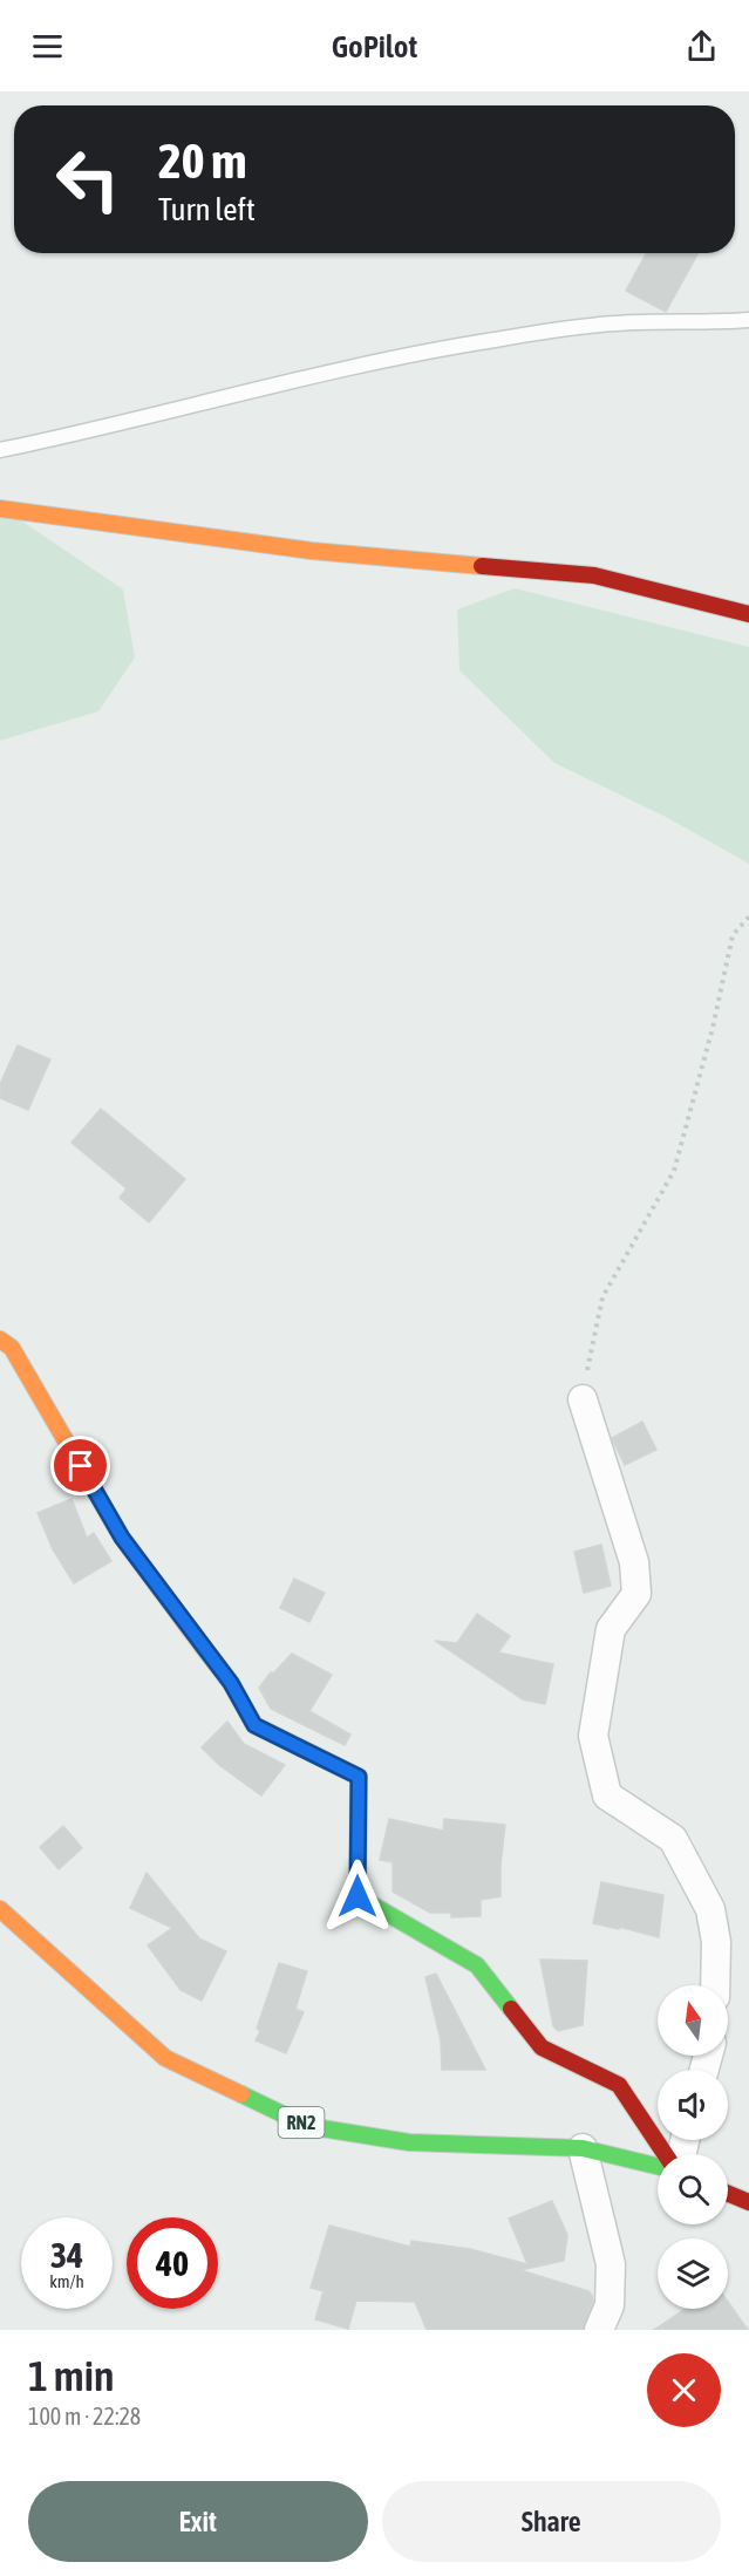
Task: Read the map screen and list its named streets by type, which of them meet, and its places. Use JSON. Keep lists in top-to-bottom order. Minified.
{"streets":{"main road":["RN2"]},"north":"top","page":{"header":"GoPilot","turn":["20 m","Turn left"],"speed":"34 km/h","limit":"40","heading":["1 min","100 m · 22:28"],"buttons":["Exit","Share"]}}
